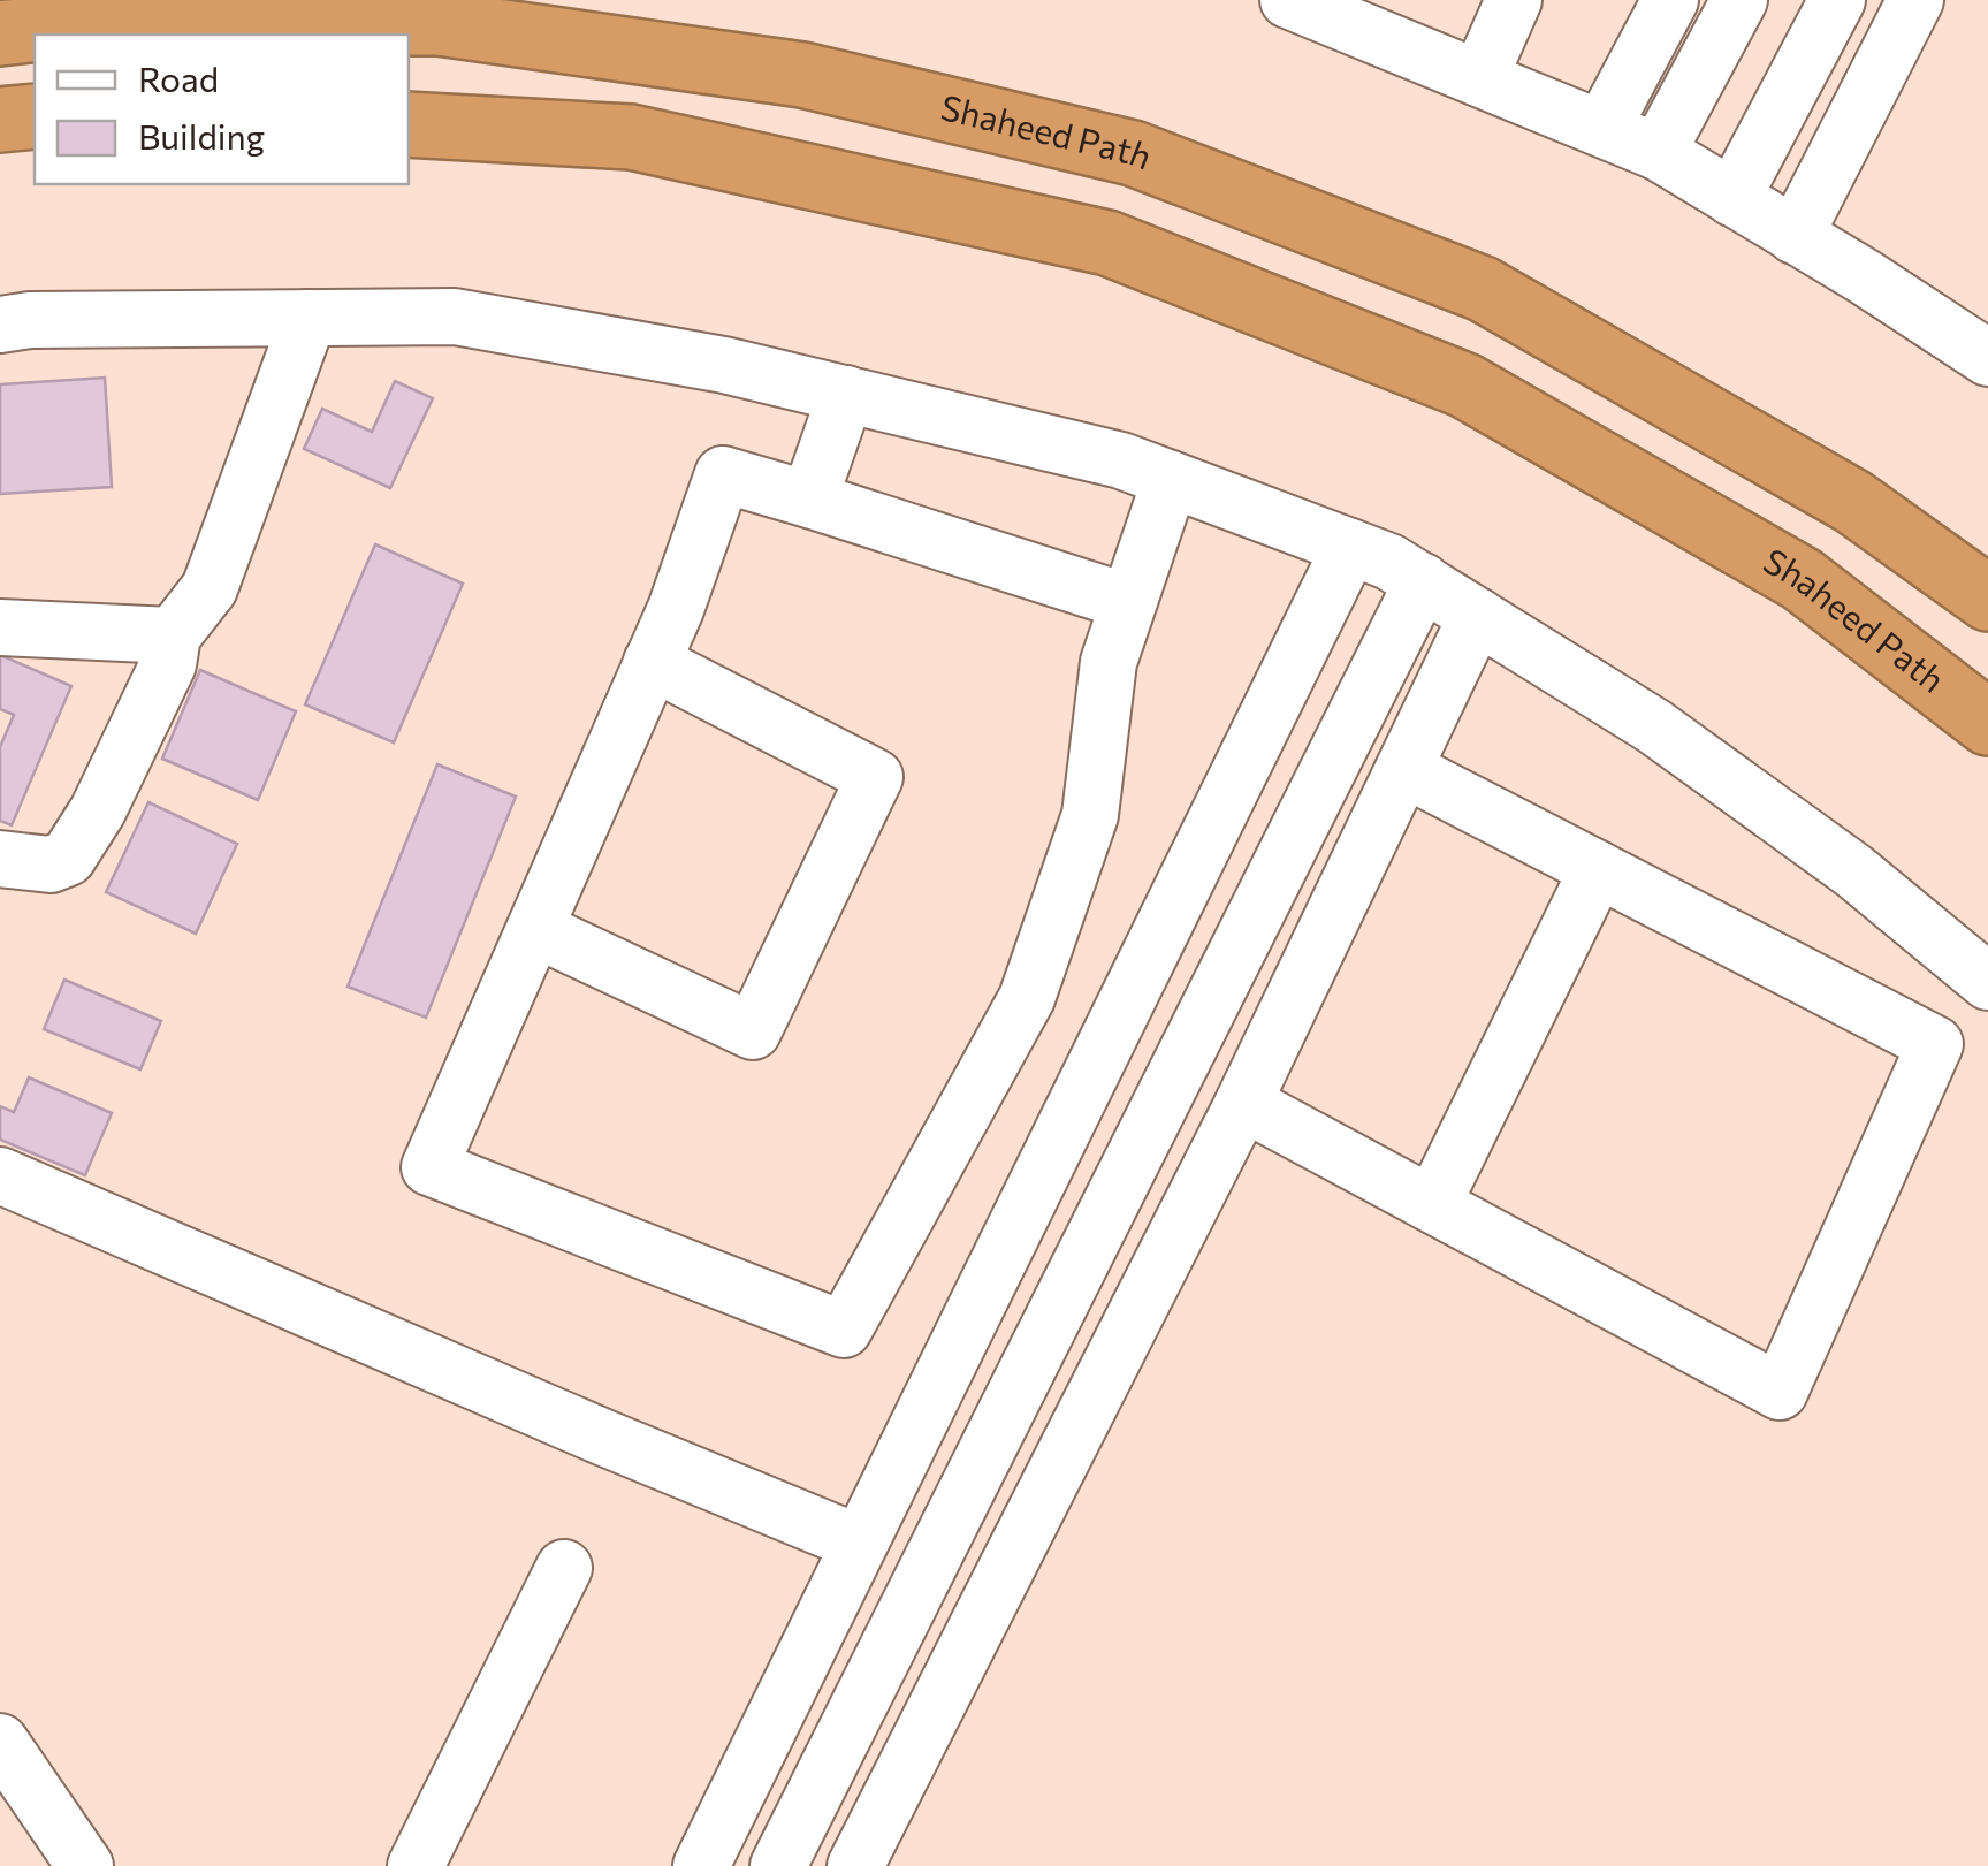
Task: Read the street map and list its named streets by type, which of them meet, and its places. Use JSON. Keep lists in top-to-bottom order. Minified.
{"streets":{"highway":["Shaheed Path"]},"legend":["Road","Building"]}
